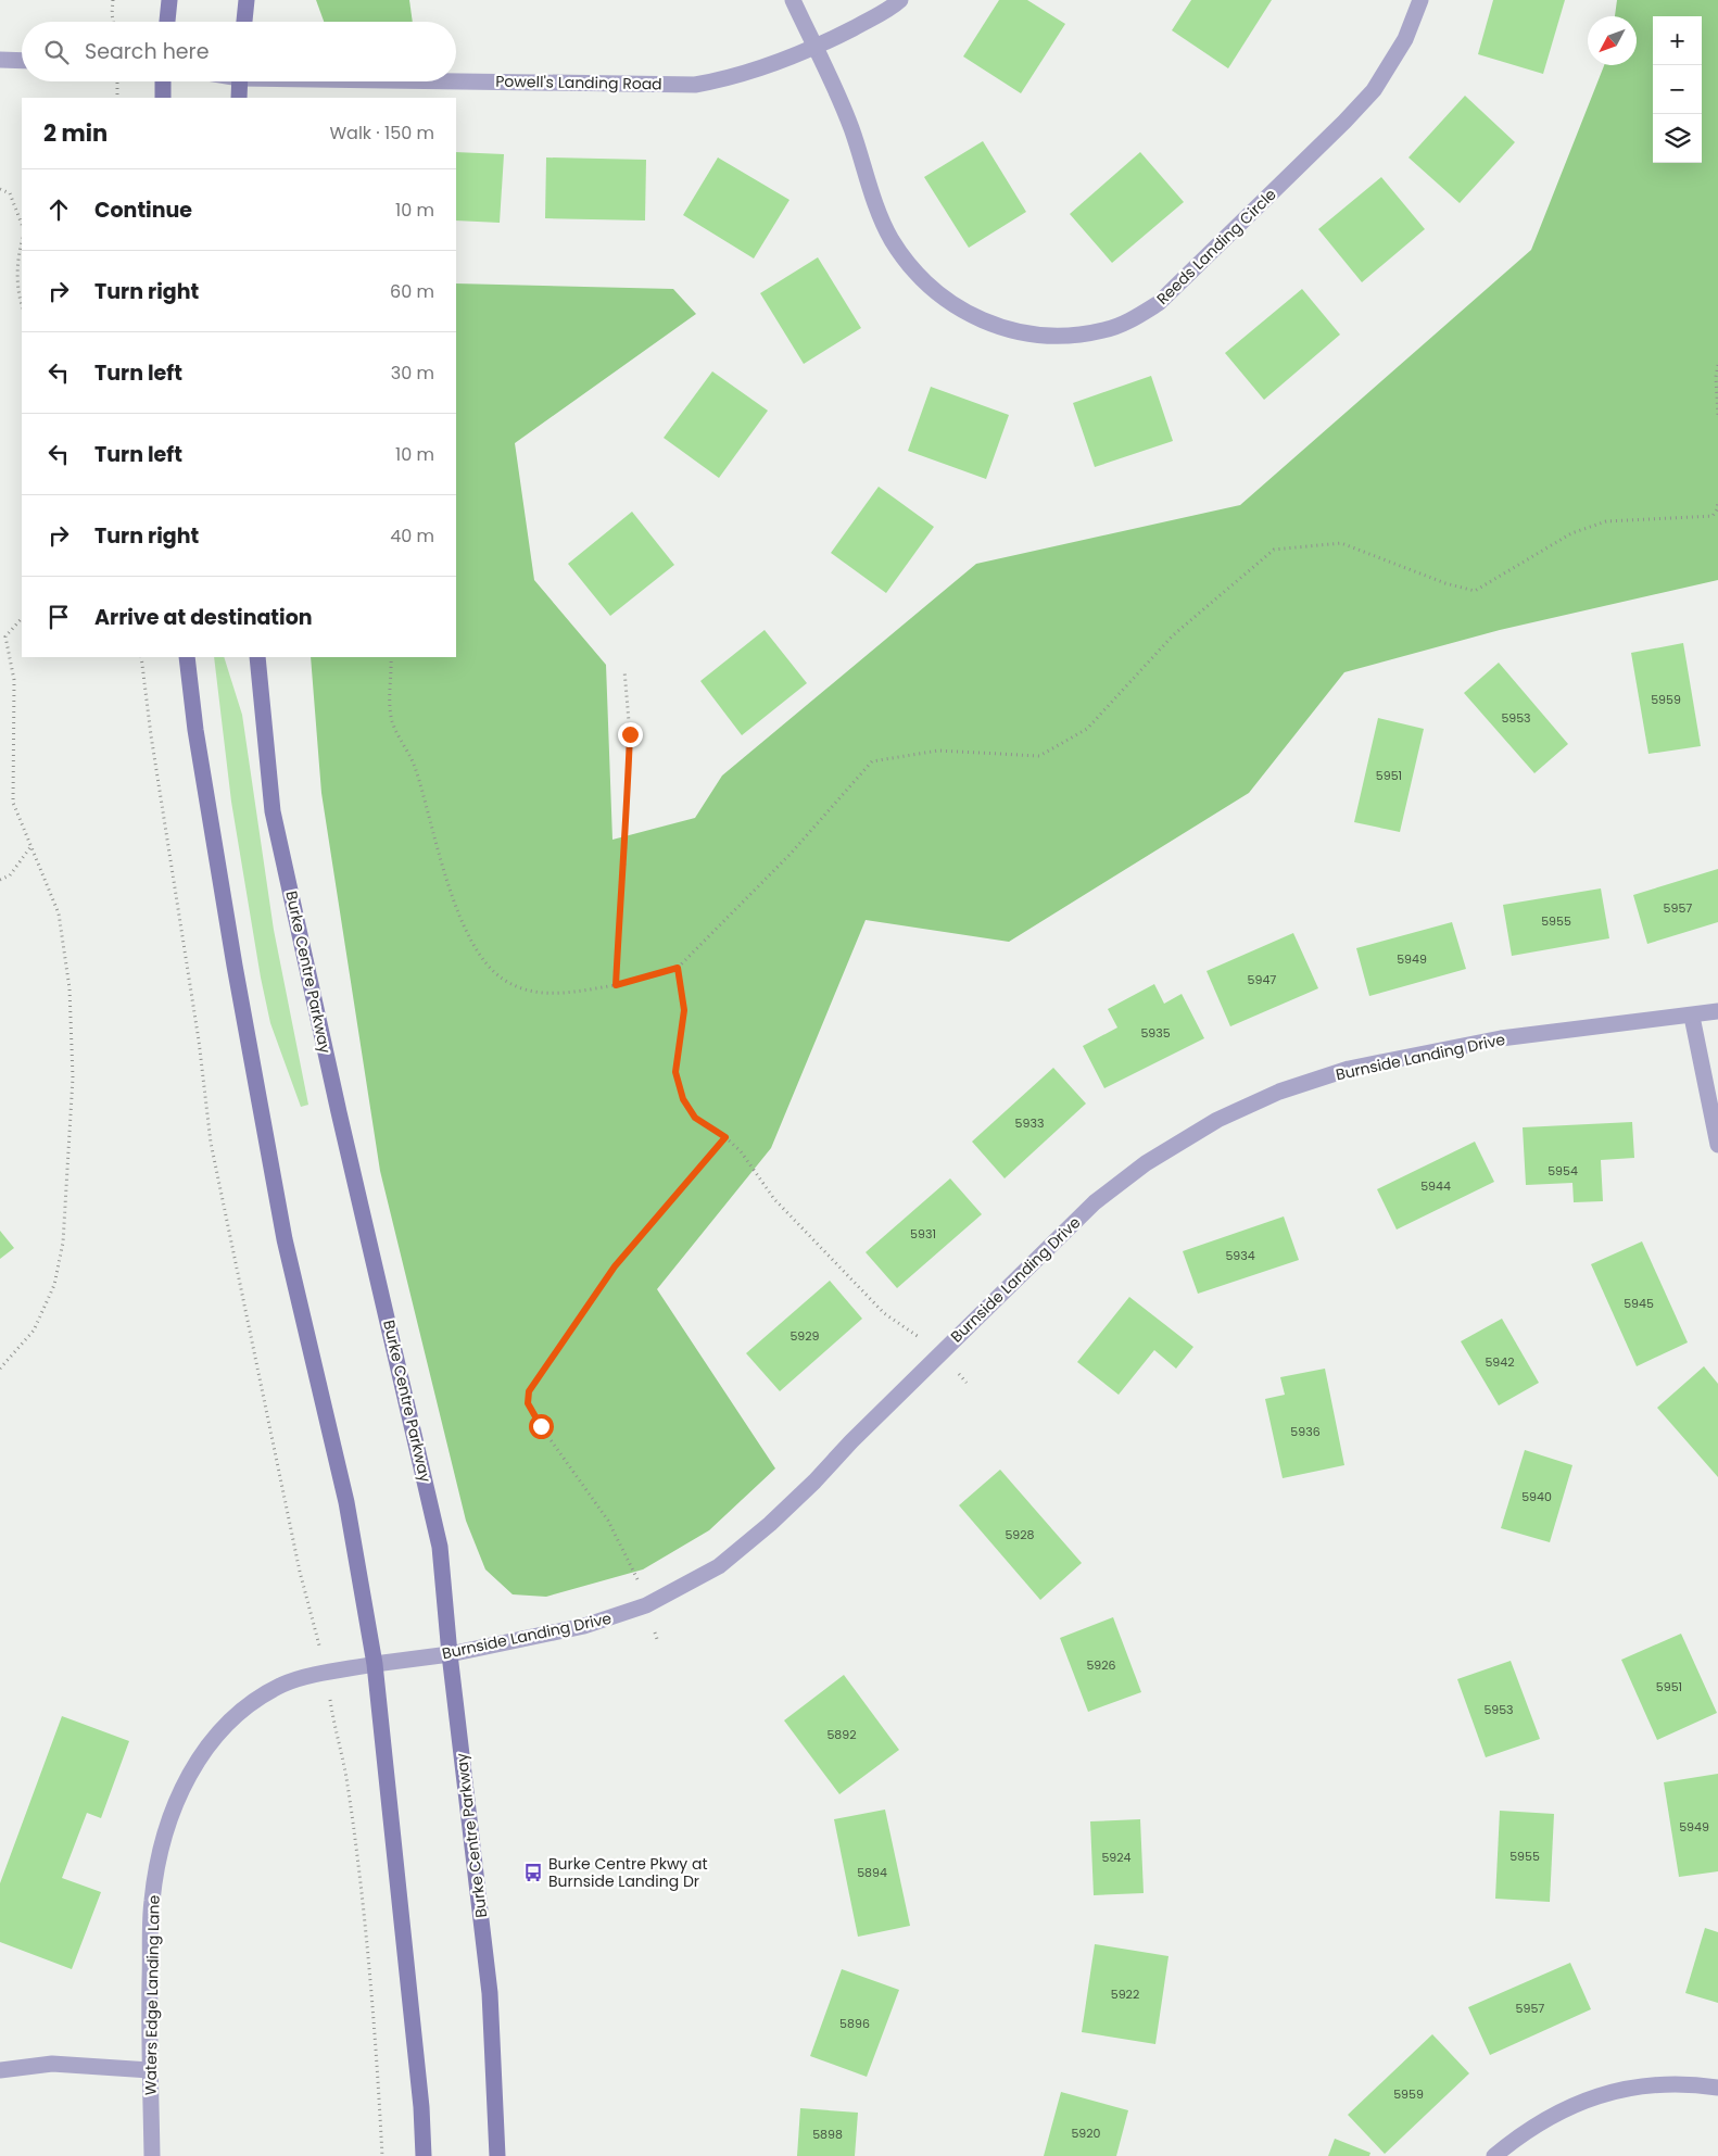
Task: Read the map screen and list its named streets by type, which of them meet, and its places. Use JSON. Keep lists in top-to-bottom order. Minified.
{"streets":{"main road":["Burke Centre Parkway"],"street":["Powell's Landing Road","Reeds Landing Circle","Burnside Landing Drive","Waters Edge Landing Lane"]},"crossings":[["Powell's Landing Road","Reeds Landing Circle"],["Burke Centre Parkway","Burnside Landing Drive"],["Burnside Landing Drive","Waters Edge Landing Lane"]],"places":{"bus stop":["Burke Centre Pkwy at Burnside Landing Dr"]},"house_numbers":["5959","5953","5951","5957","5955","5949","5947","5935","5933","5954","5944","5931","5934","5945","5929","5942","5936","5940","5928","5926","5951","5953","5892","5949","5955","5924","5894","5922","5957","5896","5959","5920","5898"],"north":"bottom left","page":{"map_buttons":["+","−"],"search":"Search here","heading":["2 min","Walk · 150 m"],"list":[["Continue","10 m"],["Turn right","60 m"],["Turn left","30 m"],["Turn left","10 m"],["Turn right","40 m"],"Arrive at destination"]}}
